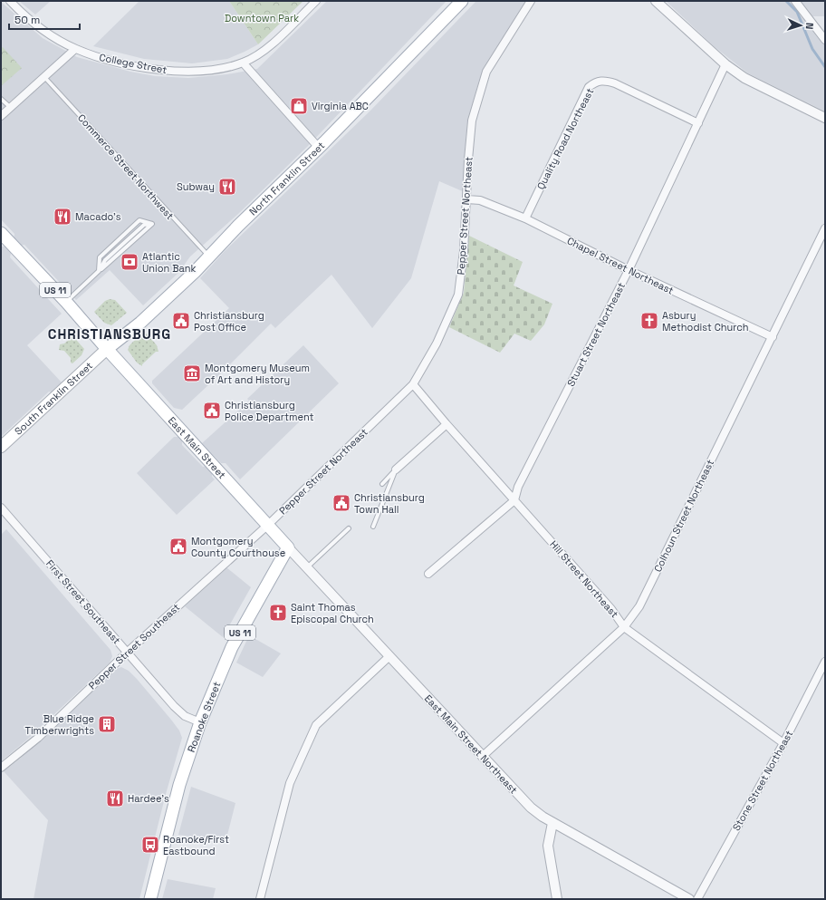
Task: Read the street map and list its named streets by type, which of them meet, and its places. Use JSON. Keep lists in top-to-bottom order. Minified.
{"streets":{"main road":["North Franklin Street","US 11","South Franklin Street","East Main Street","Roanoke Street"],"street":["College Street","Quality Road Northeast","Pepper Street Northeast","Chapel Street Northeast","Stuart Street Northeast","Colhoun Street Northeast","Hill Street Northeast","First Street Southeast","Pepper Street Southeast","East Main Street Northeast","Stone Street Northeast"],"lane":["Commerce Street Northwest"]},"crossings":[["Quality Road Northeast","Chapel Street Northeast"],["Quality Road Northeast","Stuart Street Northeast"],["Commerce Street Northwest","North Franklin Street"],["North Franklin Street","US 11"],["North Franklin Street","South Franklin Street"],["North Franklin Street","East Main Street"],["Pepper Street Northeast","Chapel Street Northeast"],["Pepper Street Northeast","East Main Street"],["Pepper Street Northeast","Hill Street Northeast"],["Pepper Street Northeast","Pepper Street Southeast"],["Chapel Street Northeast","Stuart Street Northeast"],["Chapel Street Northeast","Colhoun Street Northeast"],["US 11","South Franklin Street"],["US 11","East Main Street"],["Stuart Street Northeast","Hill Street Northeast"],["South Franklin Street","East Main Street"],["East Main Street","Pepper Street Southeast"],["East Main Street","Roanoke Street"],["East Main Street","East Main Street Northeast"],["Colhoun Street Northeast","Hill Street Northeast"],["Colhoun Street Northeast","East Main Street Northeast"],["Hill Street Northeast","Stone Street Northeast"],["First Street Southeast","Pepper Street Southeast"],["First Street Southeast","Roanoke Street"],["Roanoke Street","East Main Street Northeast"]],"districts":["CHRISTIANSBURG"],"parks":["Downtown Park"],"places":{"shop":["Virginia ABC"],"restaurant":["Subway","Macado's","Hardee's"],"bank":["Atlantic Union Bank"],"public building":["Christiansburg Post Office","Christiansburg Police Department","Christiansburg Town Hall","Montgomery County Courthouse"],"church":["Asbury Methodist Church","Saint Thomas Episcopal Church"],"museum":["Montgomery Museum of Art and History"],"building":["Blue Ridge Timberwrights"],"bus stop":["Roanoke/First Eastbound"]},"scale_bar":"50 m","north":"right"}
